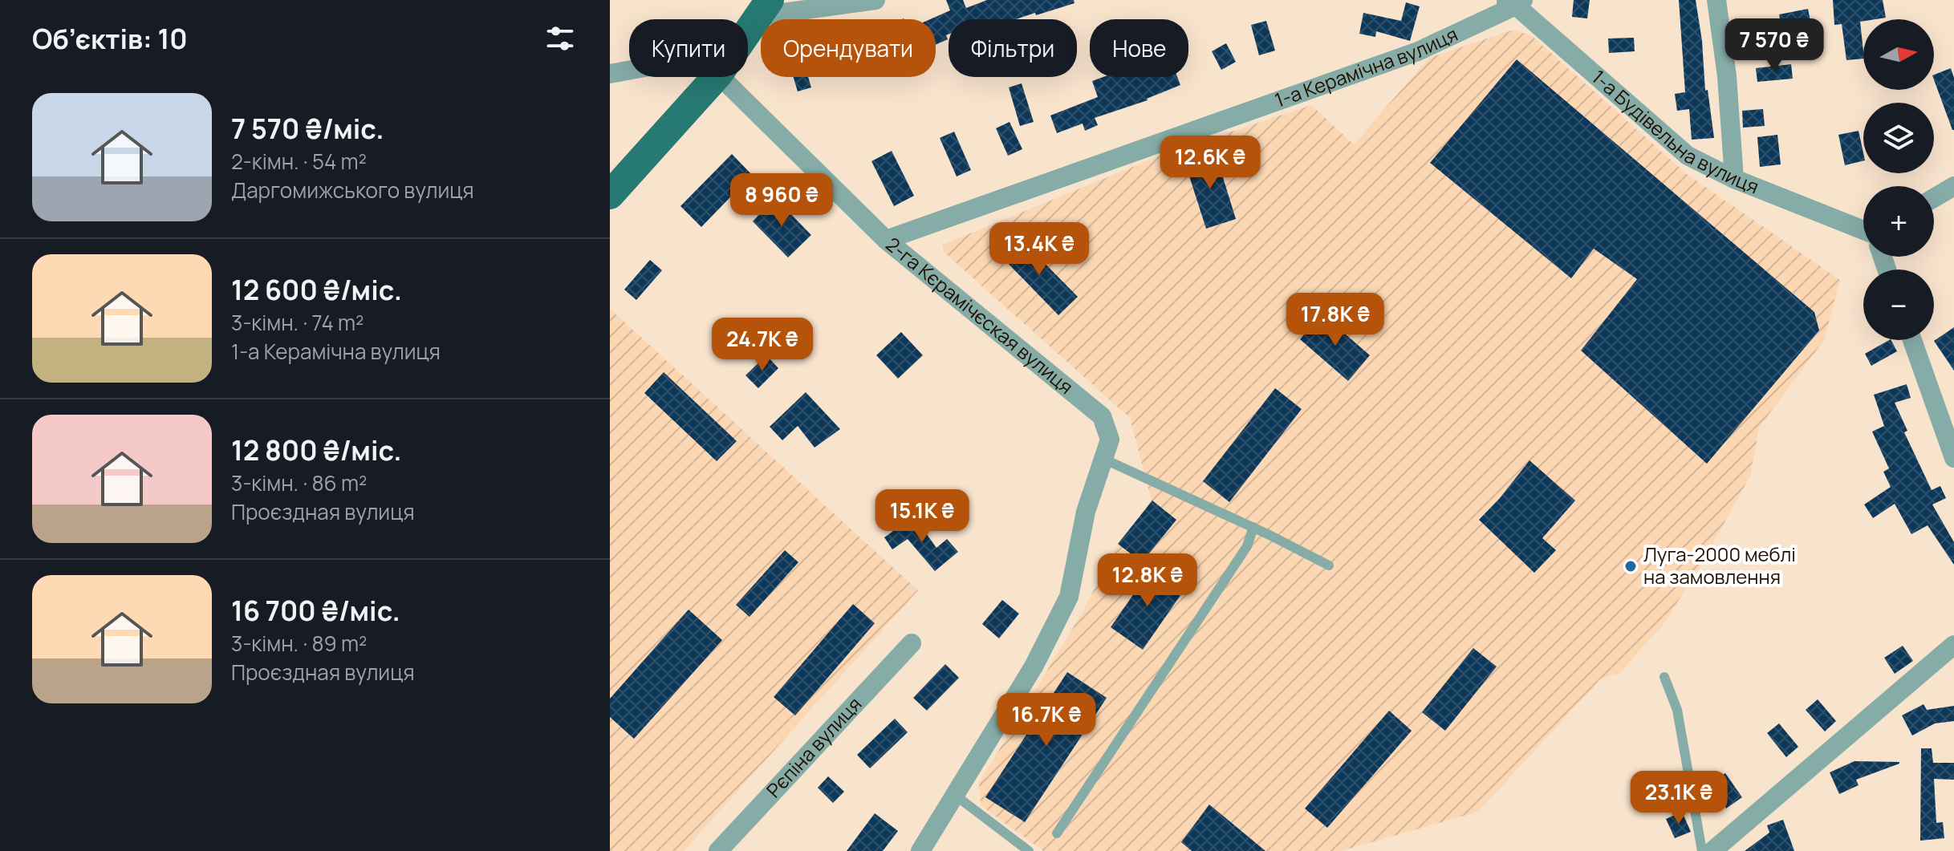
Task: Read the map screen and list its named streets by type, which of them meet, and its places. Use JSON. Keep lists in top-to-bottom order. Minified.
{"streets":{"street":["1-а Керамічна вулиця","1-а Будівельна вулиця","2-га Кєрамічєская вулиця","Рєпіна вулиця"]},"crossings":[["1-а Керамічна вулиця","1-а Будівельна вулиця"],["1-а Керамічна вулиця","2-га Кєрамічєская вулиця"]],"places":["Луга-2000 меблі на замовлення"],"north":"right","page":{"heading":"Об’єктів: 10","price":["7 570 ₴","12.6K ₴","8 960 ₴","13.4K ₴","17.8K ₴","24.7K ₴","15.1K ₴","12.8K ₴","16.7K ₴","23.1K ₴"],"map_buttons":["+","−"],"chip":["Купити","Орендувати","Фільтри","Нове"],"list":[{"name":"7 570 ₴/міс.","note":"2-кімн. · 54 m² · Даргомижського вулиця"},{"name":"12 600 ₴/міс.","note":"3-кімн. · 74 m² · 1-а Керамічна вулиця"},{"name":"12 800 ₴/міс.","note":"3-кімн. · 86 m² · Проєздная вулиця"},{"name":"16 700 ₴/міс.","note":"3-кімн. · 89 m² · Проєздная вулиця"}]}}
